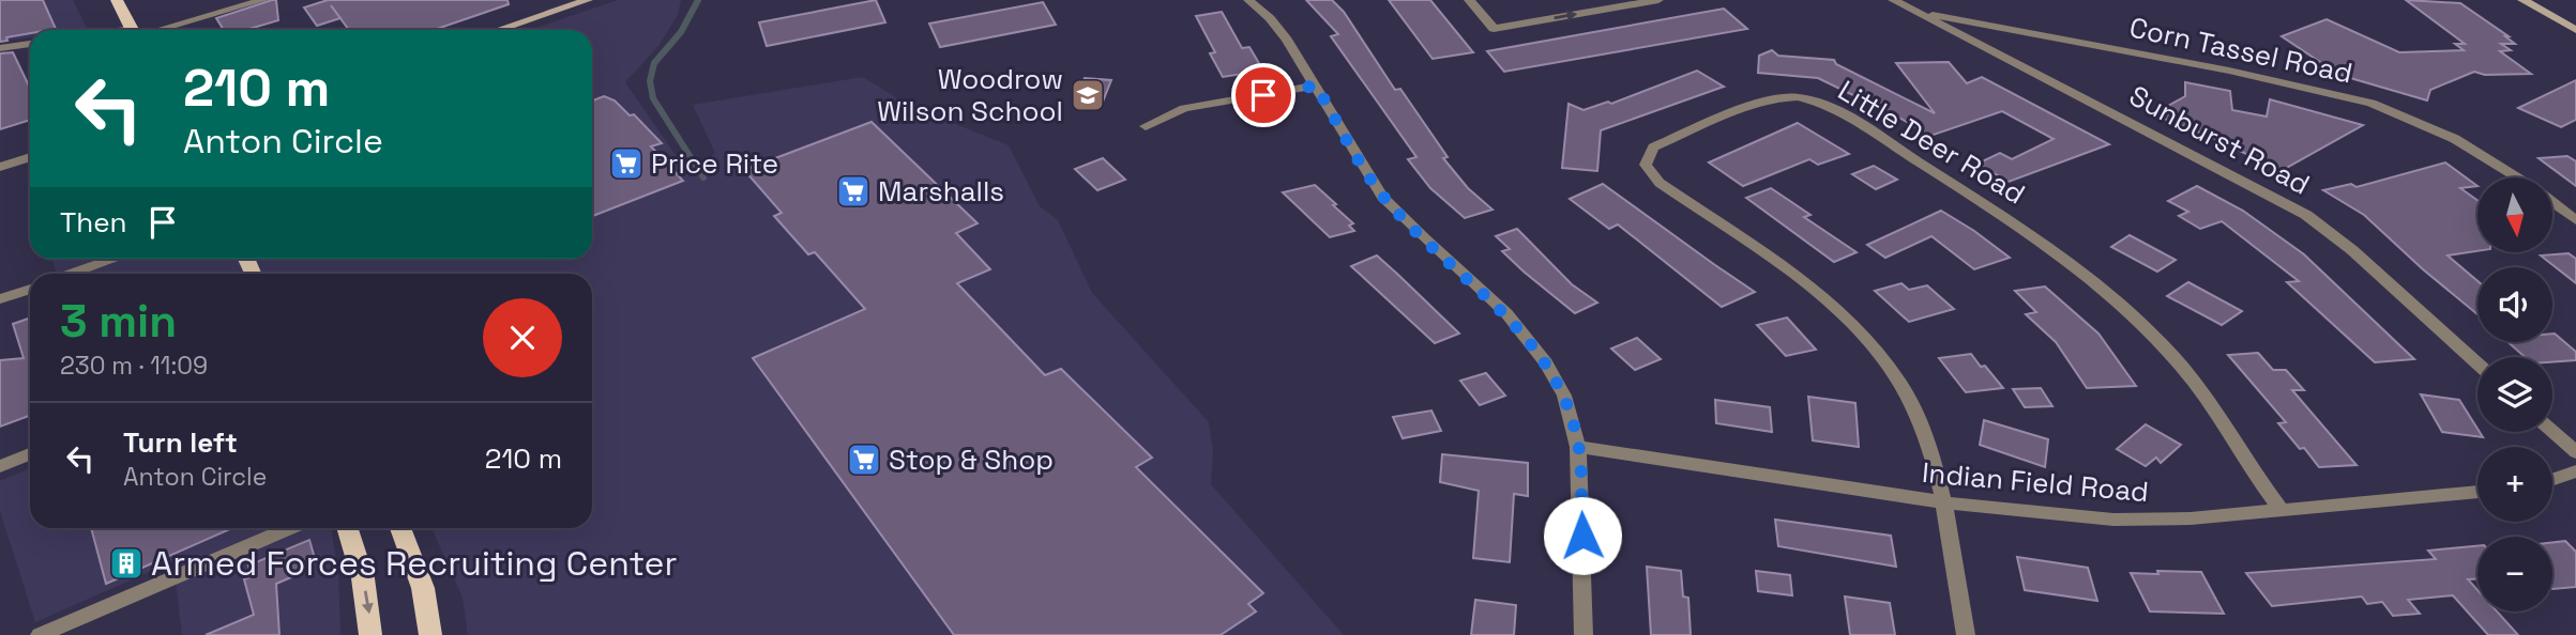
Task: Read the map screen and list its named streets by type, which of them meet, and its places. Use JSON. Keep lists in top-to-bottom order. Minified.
{"streets":{"street":["Corn Tassel Road","Sunburst Road","Little Deer Road","Indian Field Road"]},"crossings":[["Corn Tassel Road","Sunburst Road"],["Little Deer Road","Indian Field Road"]],"places":{"school or university":["Woodrow Wilson School"],"supermarket":["Price Rite","Marshalls","Stop & Shop"],"building":["Armed Forces Recruiting Center"]},"north":"bottom","page":{"turn":["210 m","Anton Circle"],"map_buttons":["+","−"],"then":"Then","heading":["3 min","230 m · 11:09"],"list":[{"name":"Turn left","note":"Anton Circle","value":"210 m"}]}}
